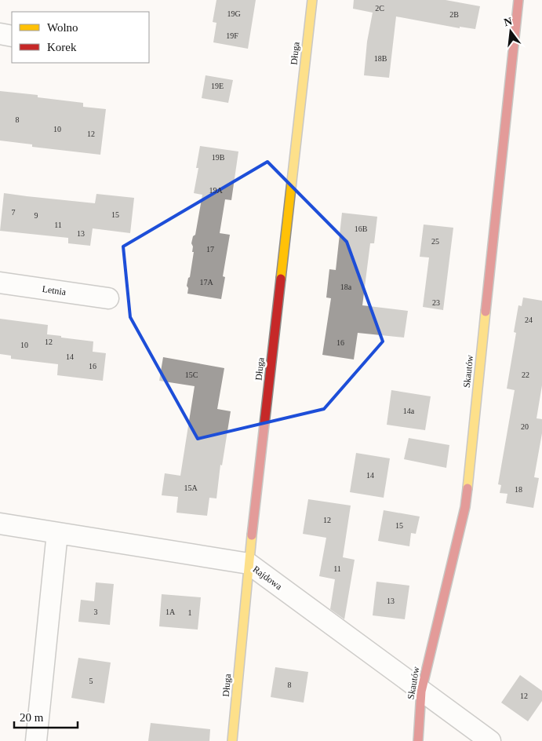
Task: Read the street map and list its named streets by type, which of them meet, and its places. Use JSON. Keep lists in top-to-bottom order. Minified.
{"streets":{"street":["Długa","Letnia","Skautów","Rajdowa"]},"crossings":[["Długa","Rajdowa"],["Skautów","Rajdowa"]],"house_numbers":["2C","19G","2B","19F","18B","19E","8","10","12","19B","19A","7","15","9","11","16B","13","25","17","17A","18a","23","24","12","16","10","14","16","15C","22","14a","20","14","15A","18","12","15","11","13","3","1A","1","5","8","12"],"legend":["Wolno","Korek"],"scale_bar":"20 m","north":"top"}
